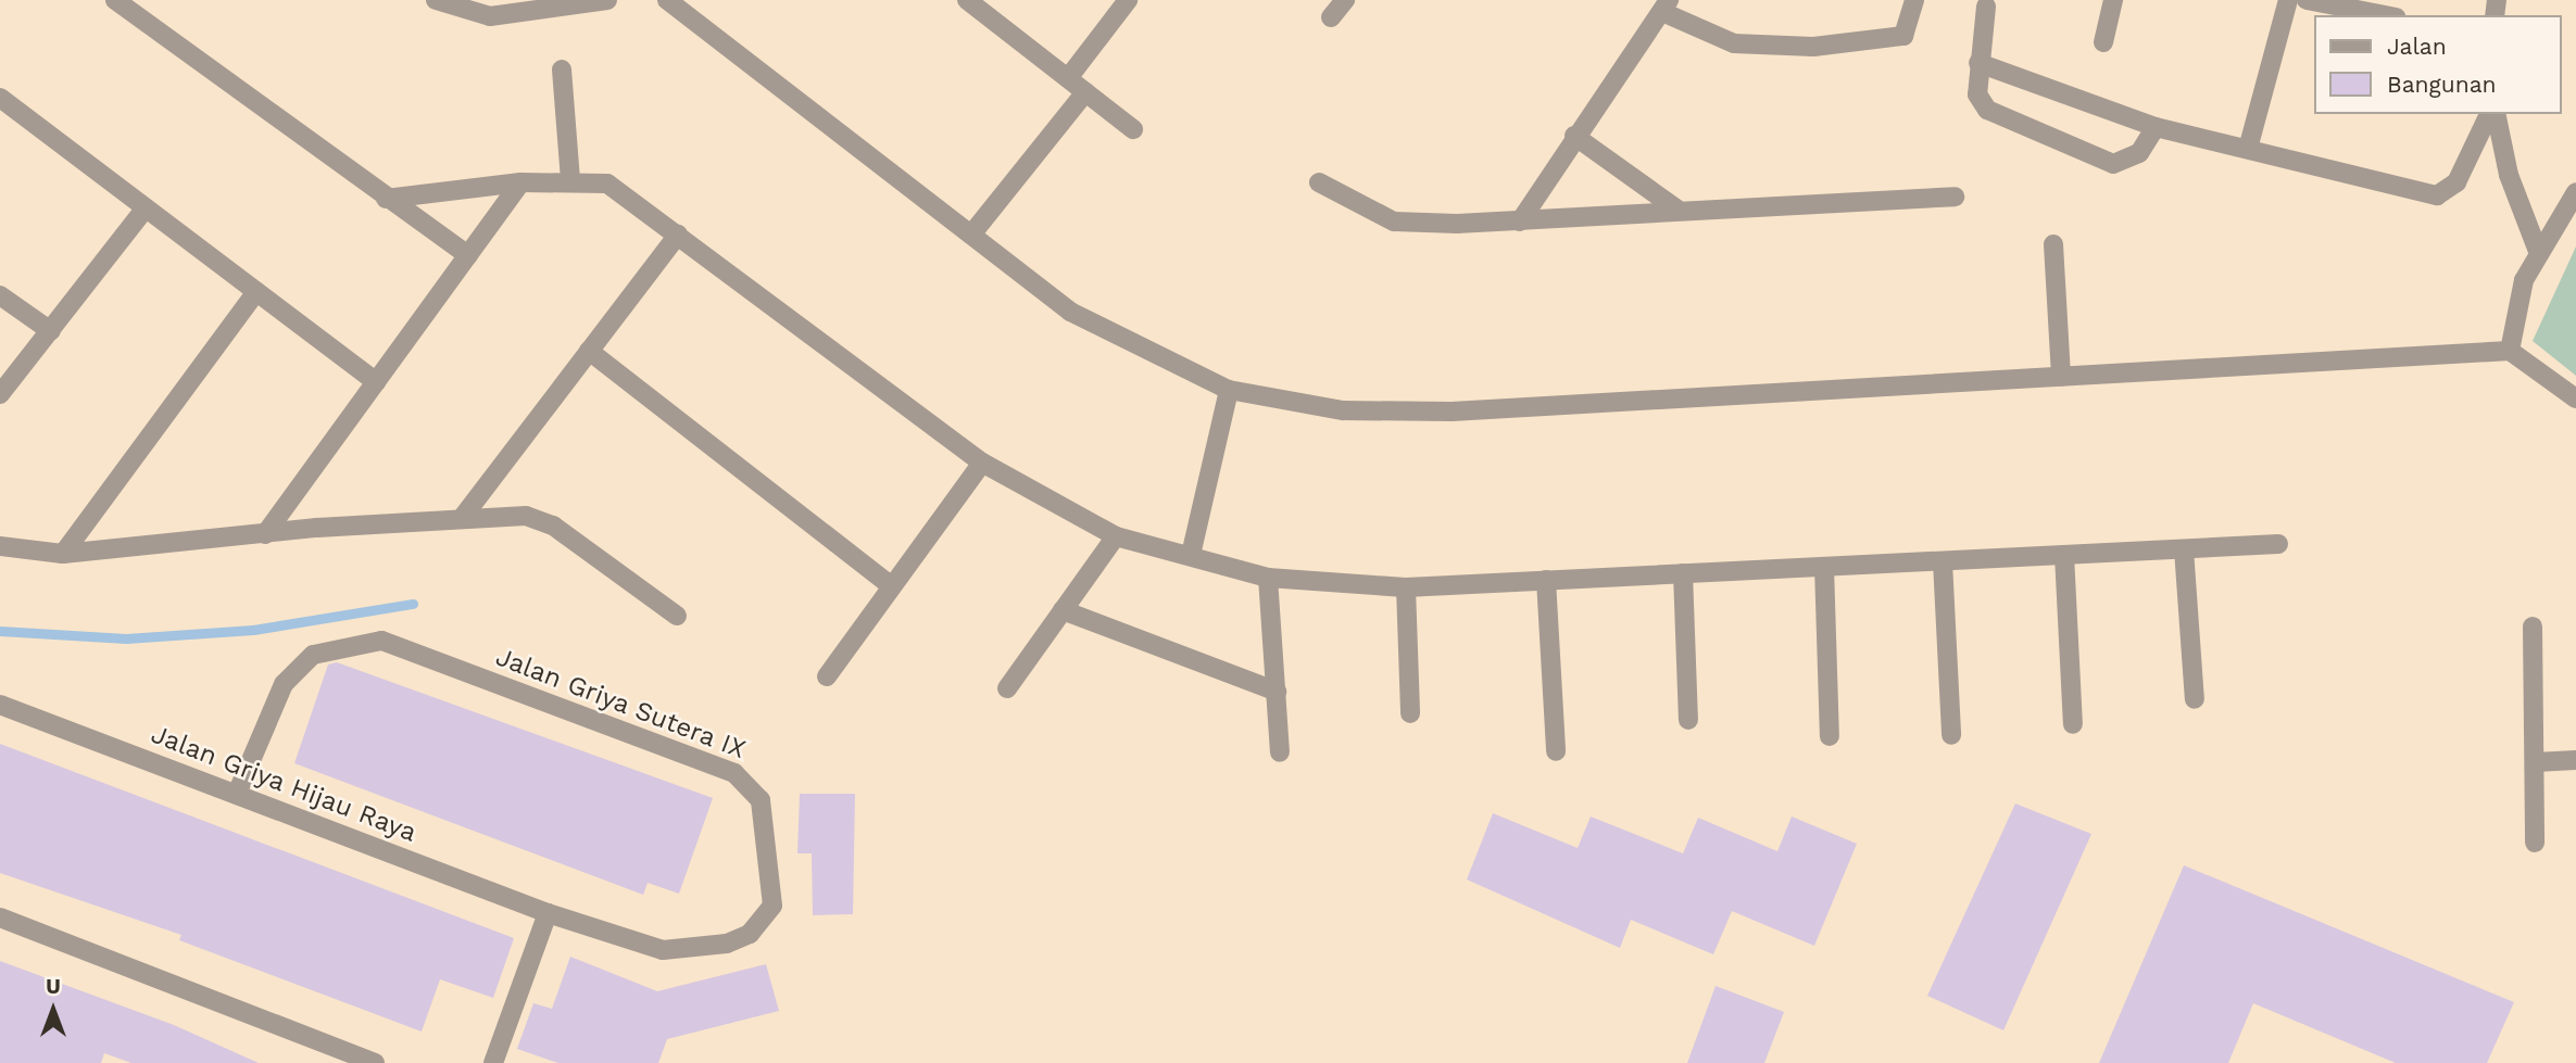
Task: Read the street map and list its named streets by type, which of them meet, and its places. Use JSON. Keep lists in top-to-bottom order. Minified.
{"streets":{"street":["Jalan Griya Sutera IX","Jalan Griya Hijau Raya"]},"crossings":[["Jalan Griya Sutera IX","Jalan Griya Hijau Raya"]],"legend":["Jalan","Bangunan"],"north":"top"}
